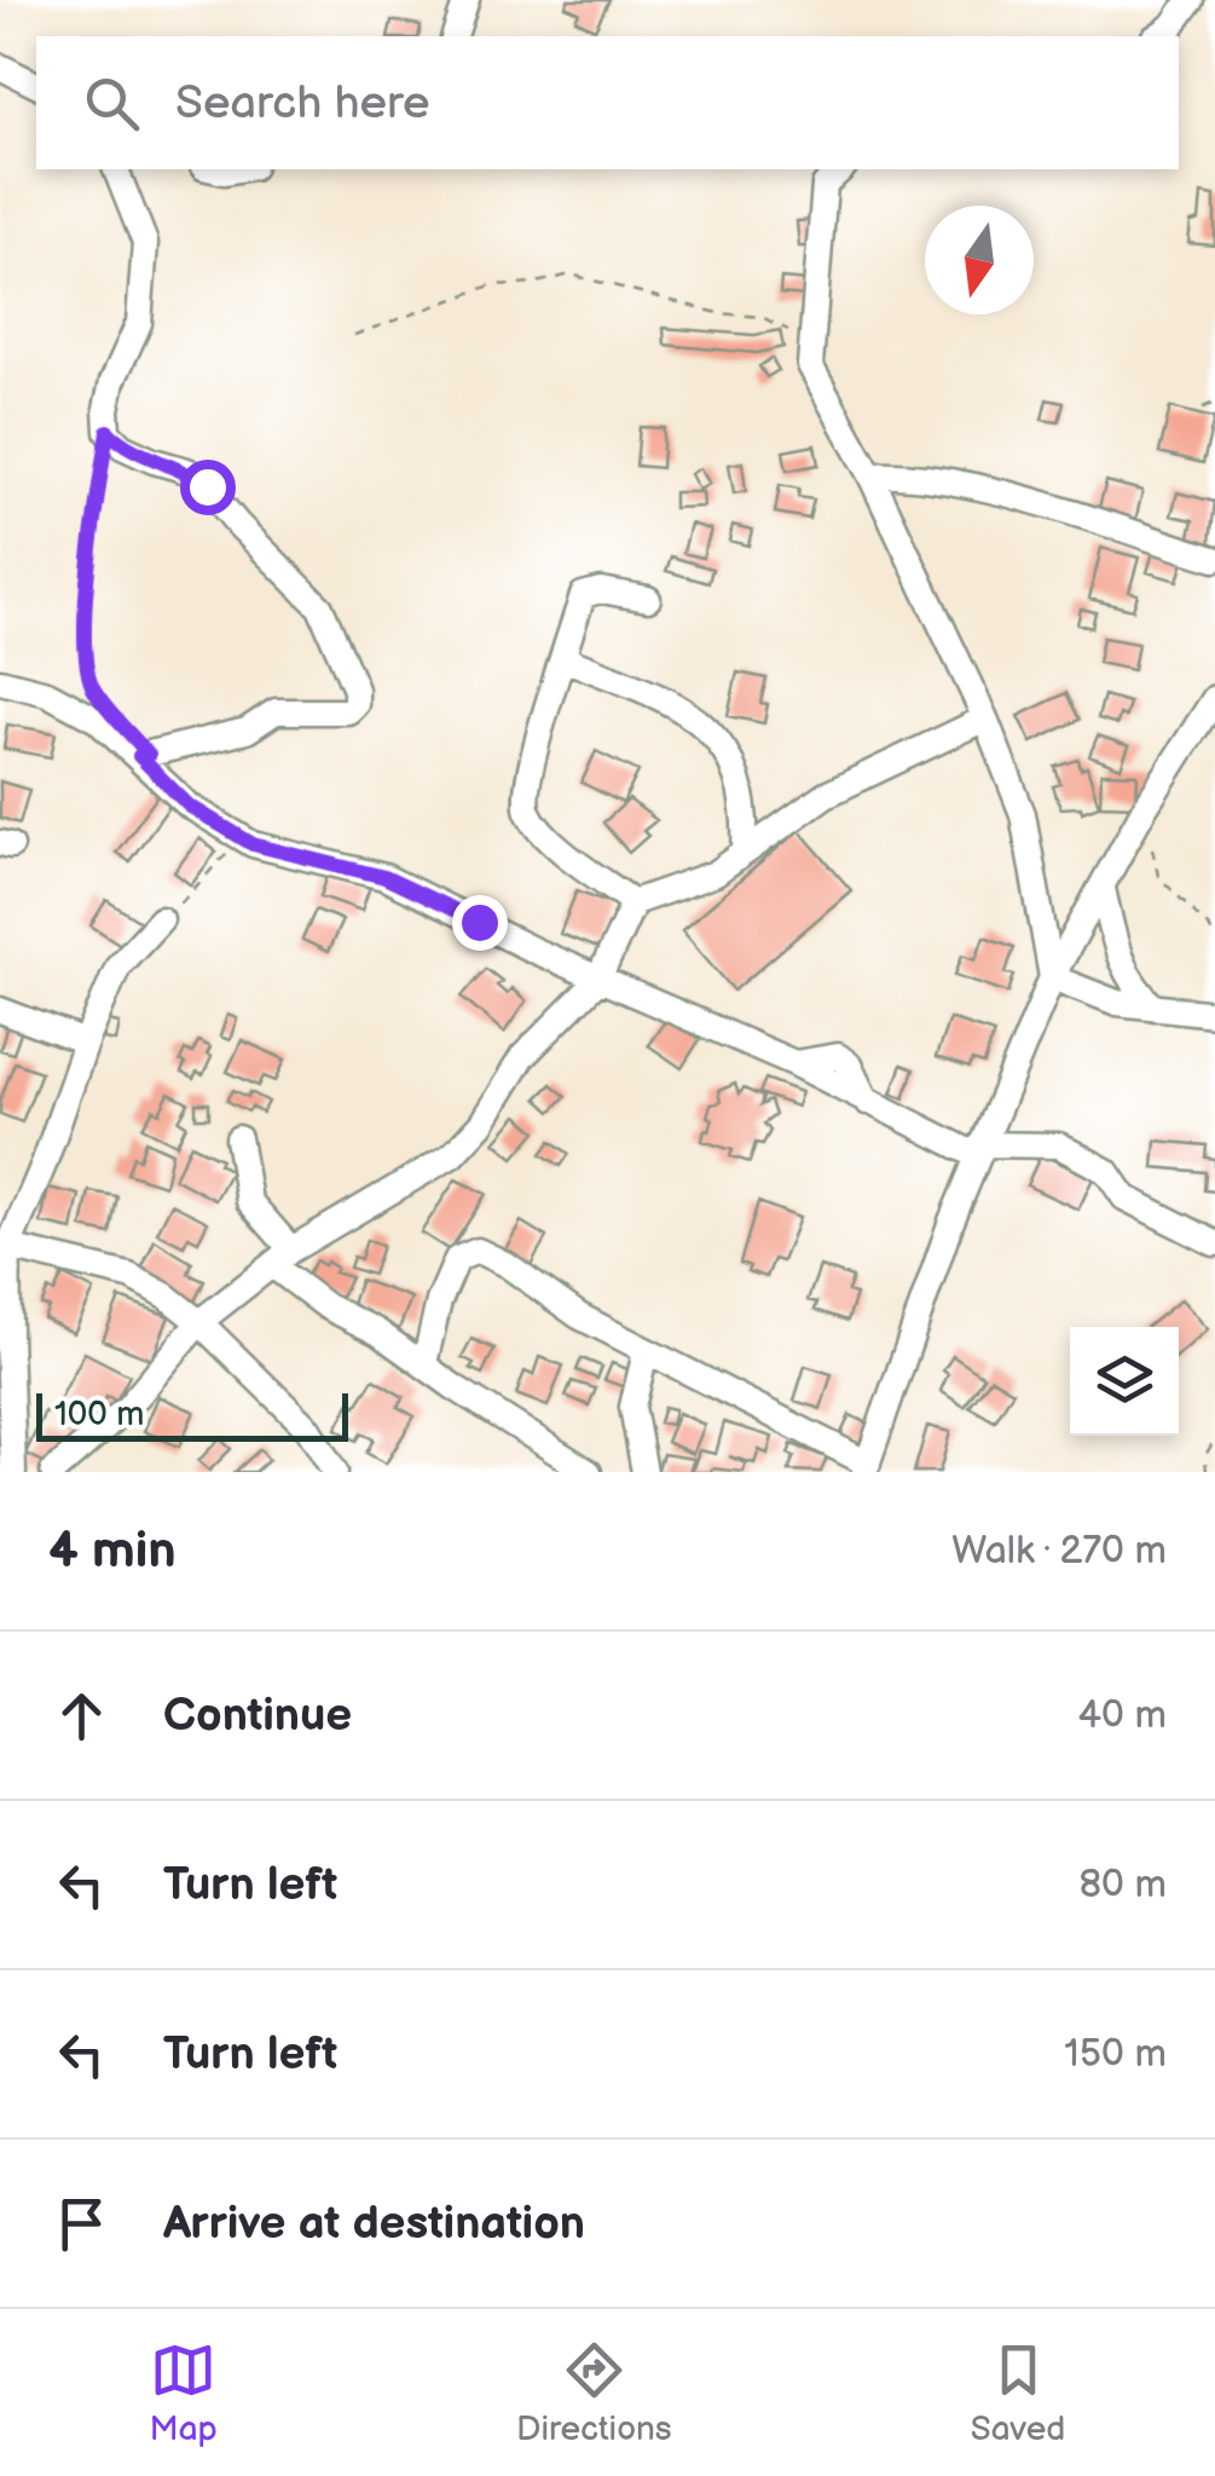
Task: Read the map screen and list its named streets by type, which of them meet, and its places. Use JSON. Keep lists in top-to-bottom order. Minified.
{"scale_bar":"100 m","north":"bottom","page":{"search":"Search here","scale":"100 m","heading":["4 min","Walk · 270 m"],"list":[["Continue","40 m"],["Turn left","80 m"],["Turn left","150 m"],"Arrive at destination"],"nav":["Map","Directions","Saved"]}}
